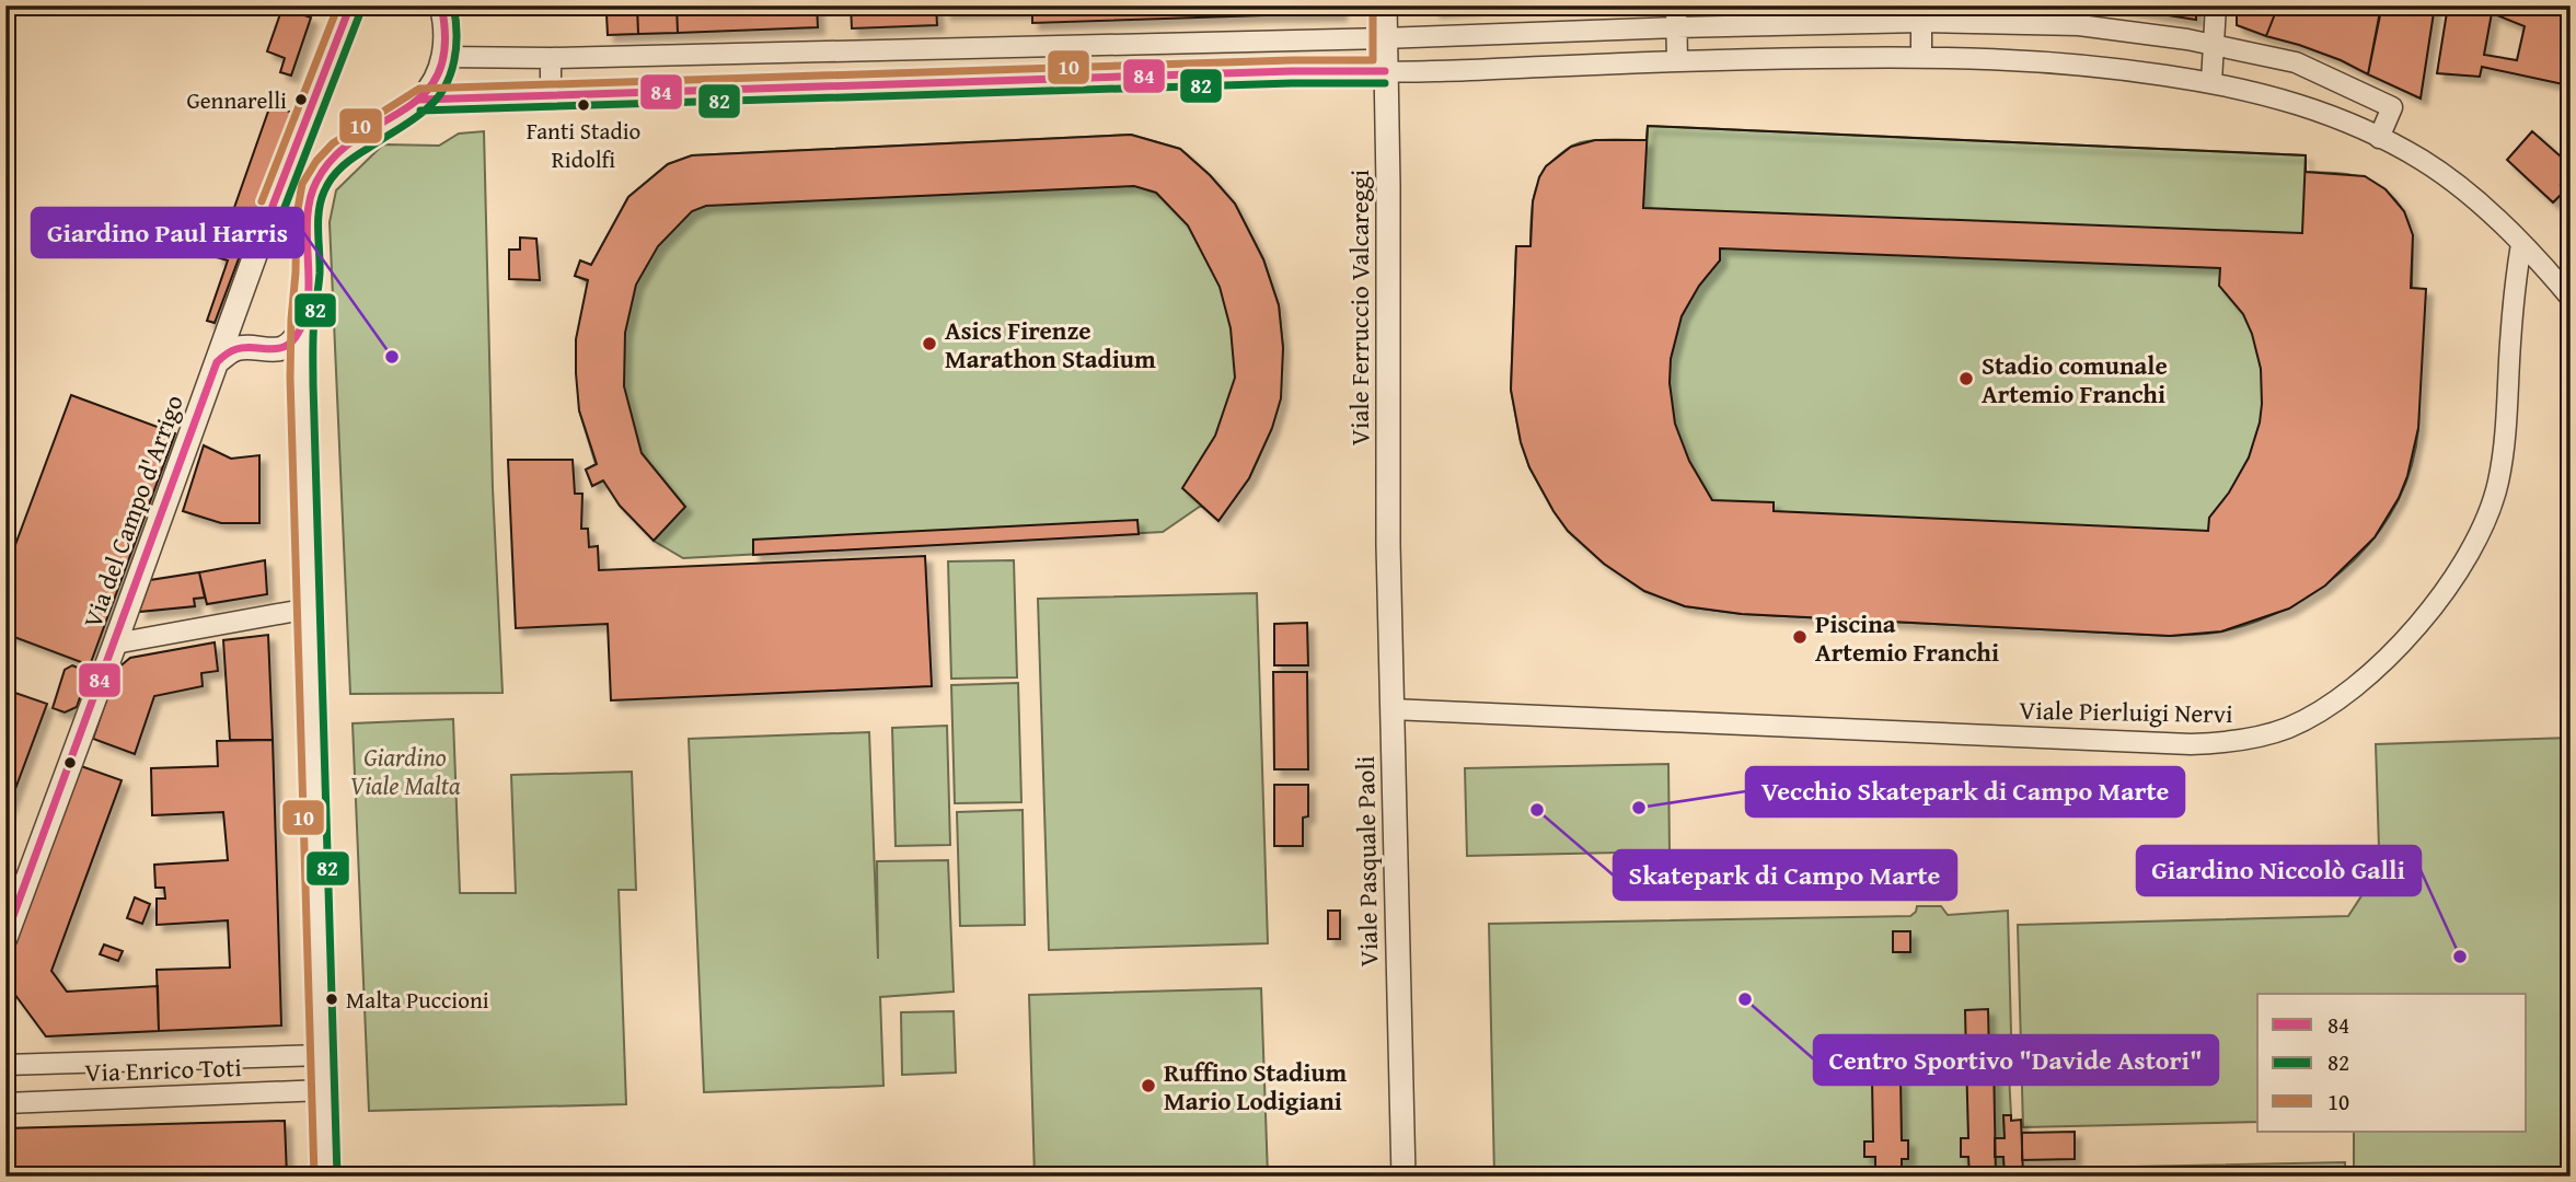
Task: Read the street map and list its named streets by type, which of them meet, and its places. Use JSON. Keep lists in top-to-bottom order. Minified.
{"streets":{"street":["Viale Ferruccio Valcareggi","Via del Campo d'Arrigo","Viale Pierluigi Nervi","Viale Pasquale Paoli","Via Enrico Toti"]},"crossings":[["Viale Ferruccio Valcareggi","Viale Pasquale Paoli"],["Viale Pierluigi Nervi","Viale Pasquale Paoli"]],"parks":["Giardino Viale Malta"],"places":["Gennarelli","Fanti Stadio Ridolfi","Asics Firenze Marathon Stadium","Giardino Paul Harris","Stadio comunale Artemio Franchi","Piscina Artemio Franchi","Vecchio Skatepark di Campo Marte","Skatepark di Campo Marte","Giardino Niccolò Galli","Malta Puccioni","Centro Sportivo \"Davide Astori\"","Ruffino Stadium Mario Lodigiani"],"lines":["transit line 84","transit line 82","transit line 10"],"legend":["84","82","10"]}
